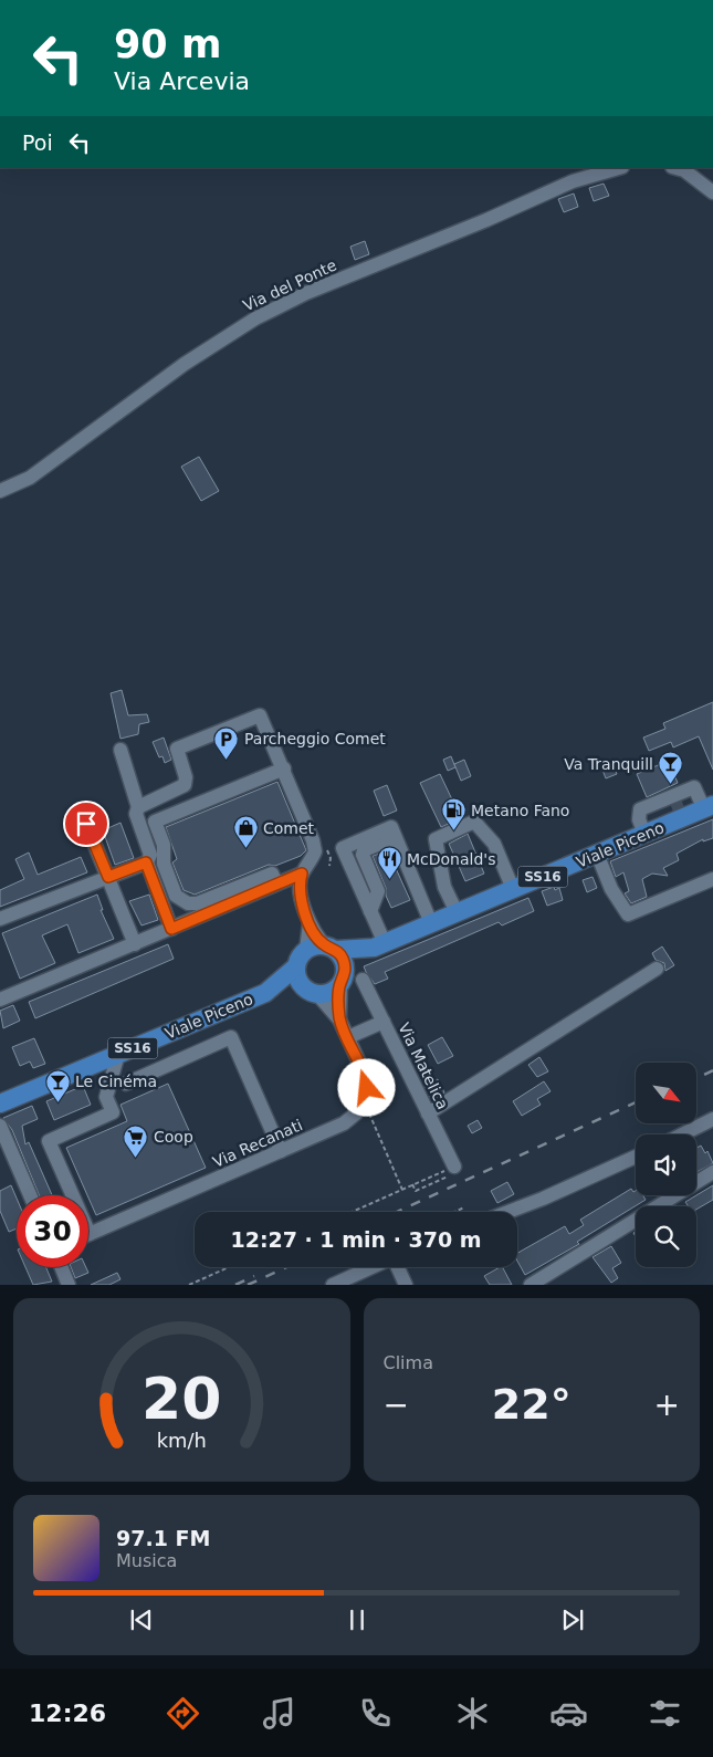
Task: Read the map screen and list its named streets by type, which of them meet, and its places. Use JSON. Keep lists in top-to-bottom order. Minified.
{"streets":{"main road":["Viale Piceno","SS16"],"street":["Via del Ponte","Via Matelica","Via Recanati"]},"crossings":[["Viale Piceno","Via Recanati"]],"places":{"parking":["Parcheggio Comet"],"bar":["Va Tranquill","Le Cinéma"],"fuel station":["Metano Fano"],"shop":["Comet"],"restaurant":["McDonald's"],"supermarket":["Coop"]},"north":"bottom right","page":{"turn":["90 m","Via Arcevia"],"then":"Poi","limit":"30","trip":"12:27 · 1 min · 370 m","tile":"Clima","heat":["−","22°","+"],"song":["97.1 FM","Musica"],"tabs":"12:26","gauge":["20","km/h"]}}
